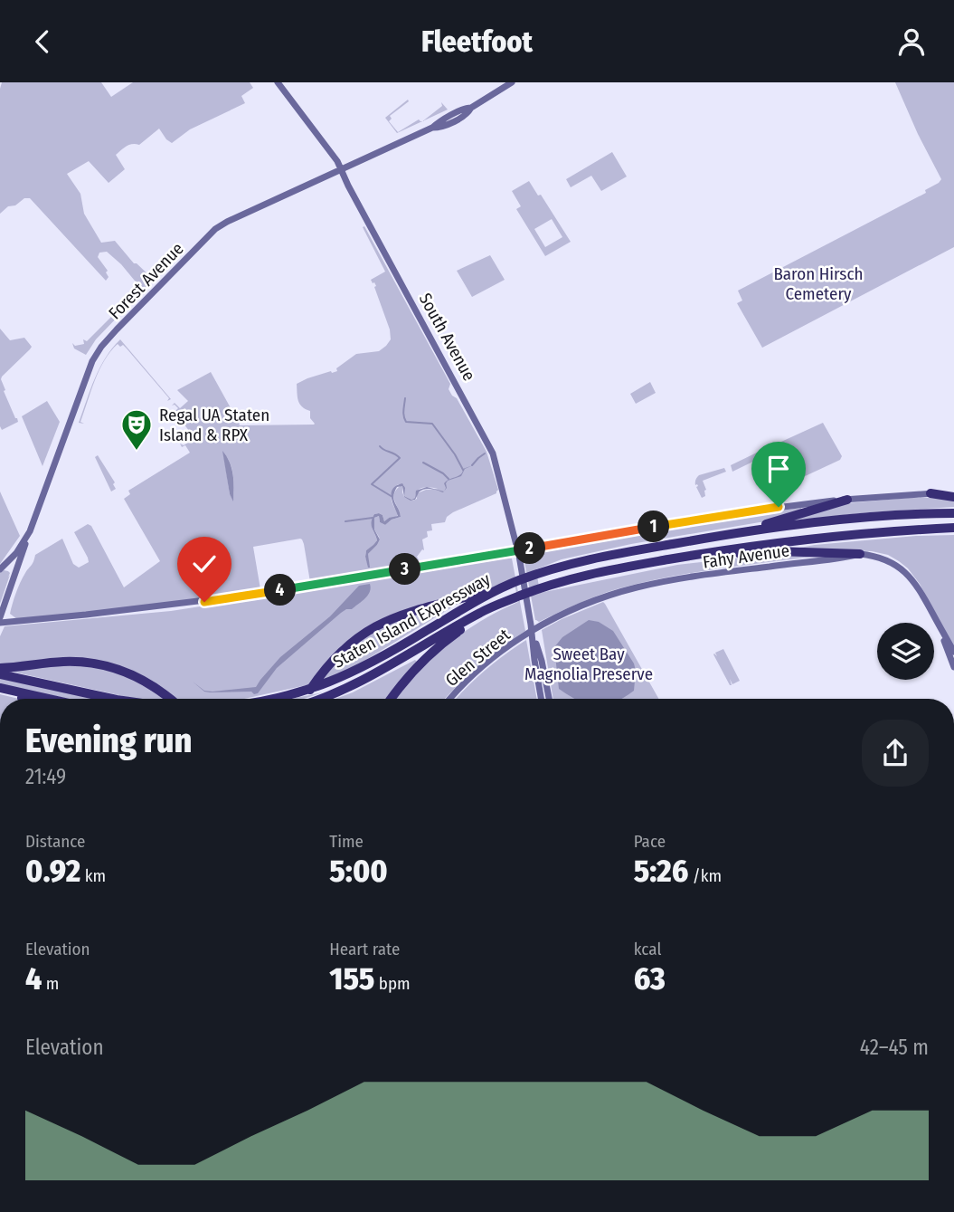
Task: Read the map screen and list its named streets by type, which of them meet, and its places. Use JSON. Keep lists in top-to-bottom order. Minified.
{"streets":{"highway":["Staten Island Expressway"],"main road":["Forest Avenue","South Avenue","Fahy Avenue","Glen Street"]},"crossings":[["Forest Avenue","South Avenue"],["South Avenue","Fahy Avenue"],["South Avenue","Glen Street"],["Fahy Avenue","Glen Street"]],"parks":["Baron Hirsch Cemetery","Sweet Bay Magnolia Preserve"],"places":{"theatre":["Regal UA Staten Island & RPX"]},"page":{"header":"Fleetfoot","pins":["1","2","3","4"],"heading":["Evening run","21:49"],"stats":[["Distance","0.92 km"],["Time","5:00"],["Pace","5:26 /km"],["Elevation","4 m"],["Heart rate","155 bpm"],["kcal","63"]],"chart":["Elevation","42–45 m"]}}
